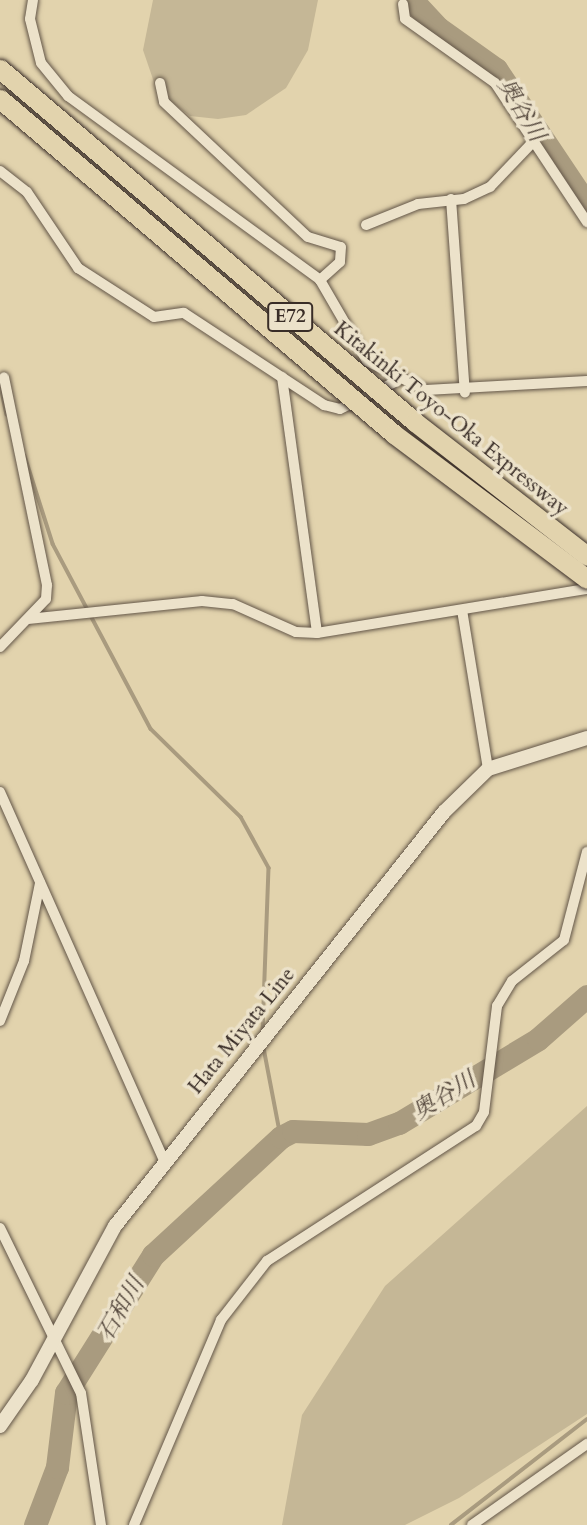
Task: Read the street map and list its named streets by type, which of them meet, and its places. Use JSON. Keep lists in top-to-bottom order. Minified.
{"streets":{"highway":["E72","Kitakinki Toyo-Oka Expressway"],"main road":["Hata Miyata Line"]},"water":["奥谷川","石和川"]}
